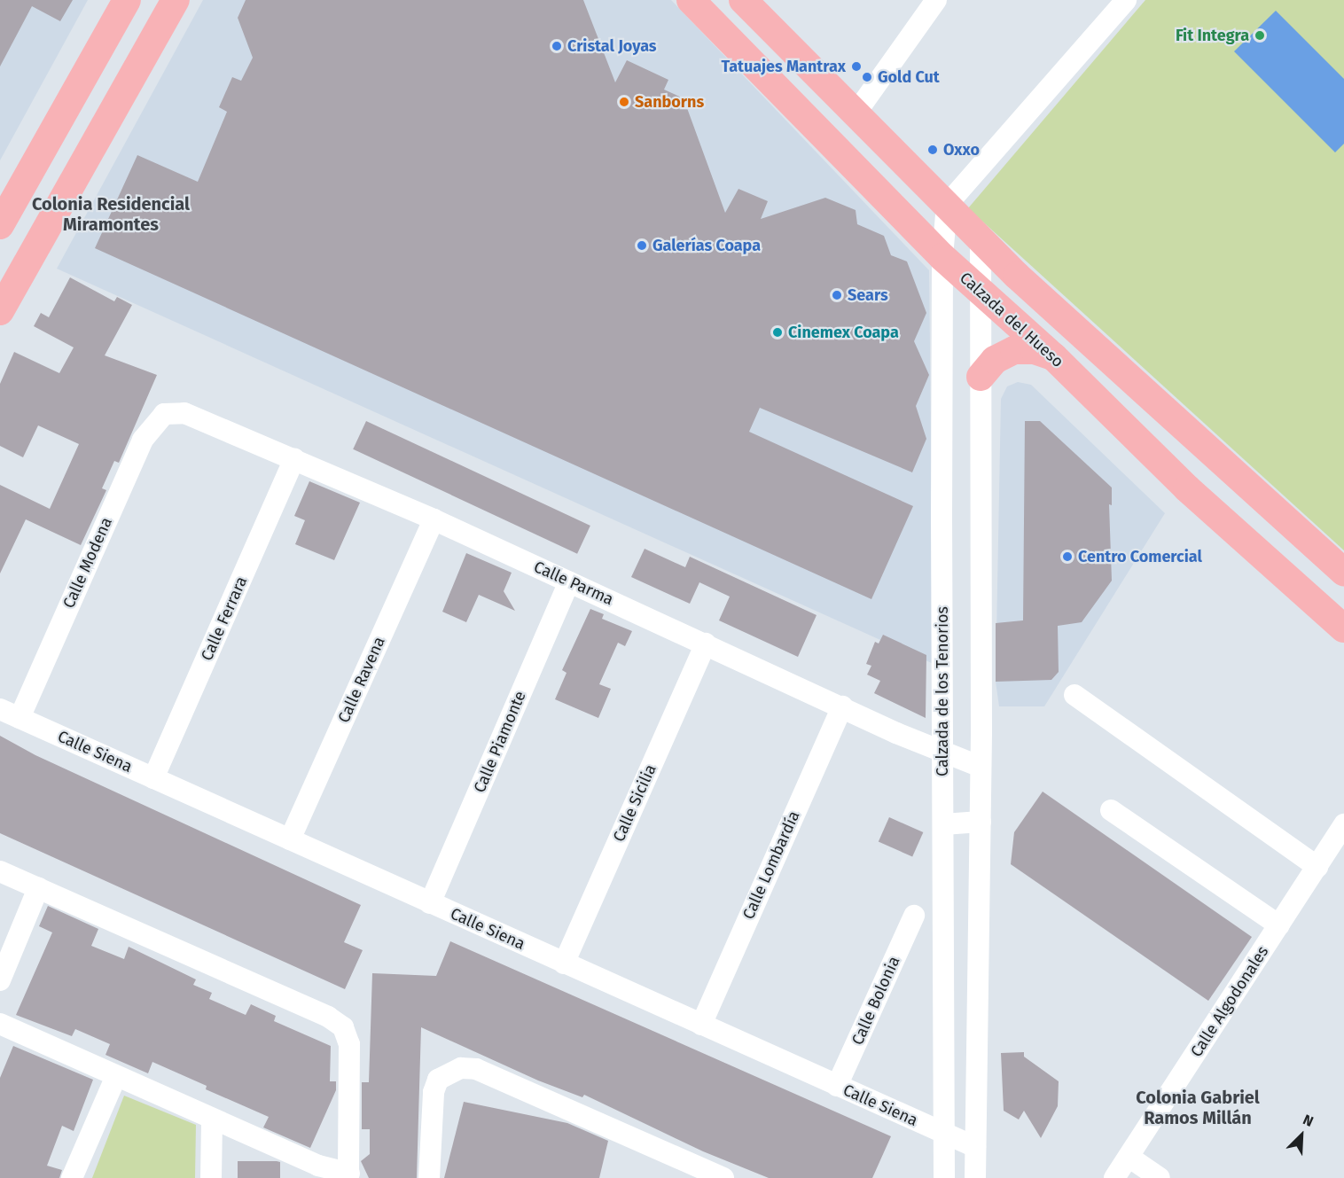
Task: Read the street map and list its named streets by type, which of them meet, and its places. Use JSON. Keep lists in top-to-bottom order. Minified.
{"streets":{"main road":["Calzada del Hueso"],"street":["Calle Modena","Calle Parma","Calle Ferrara","Calle Ravena","Calzada de los Tenorios","Calle Piamonte","Calle Siena","Calle Sicilia","Calle Lombardía","Calle Bolonia","Calle Algodonales"]},"crossings":[["Calzada del Hueso","Calzada de los Tenorios"],["Calle Modena","Calle Parma"],["Calle Modena","Calle Siena"],["Calle Parma","Calle Ferrara"],["Calle Parma","Calle Ravena"],["Calle Parma","Calzada de los Tenorios"],["Calle Parma","Calle Piamonte"],["Calle Parma","Calle Sicilia"],["Calle Parma","Calle Lombardía"],["Calle Ferrara","Calle Siena"],["Calle Ravena","Calle Siena"],["Calzada de los Tenorios","Calle Siena"],["Calle Piamonte","Calle Siena"],["Calle Siena","Calle Sicilia"],["Calle Siena","Calle Lombardía"],["Calle Siena","Calle Bolonia"]],"districts":["Colonia Residencial Miramontes","Colonia Gabriel Ramos Millán"],"places":["Fit Integra","Cristal Joyas","Tatuajes Mantrax","Gold Cut","Sanborns","Oxxo","Galerías Coapa","Sears","Cinemex Coapa","Centro Comercial"],"north":"top right"}
